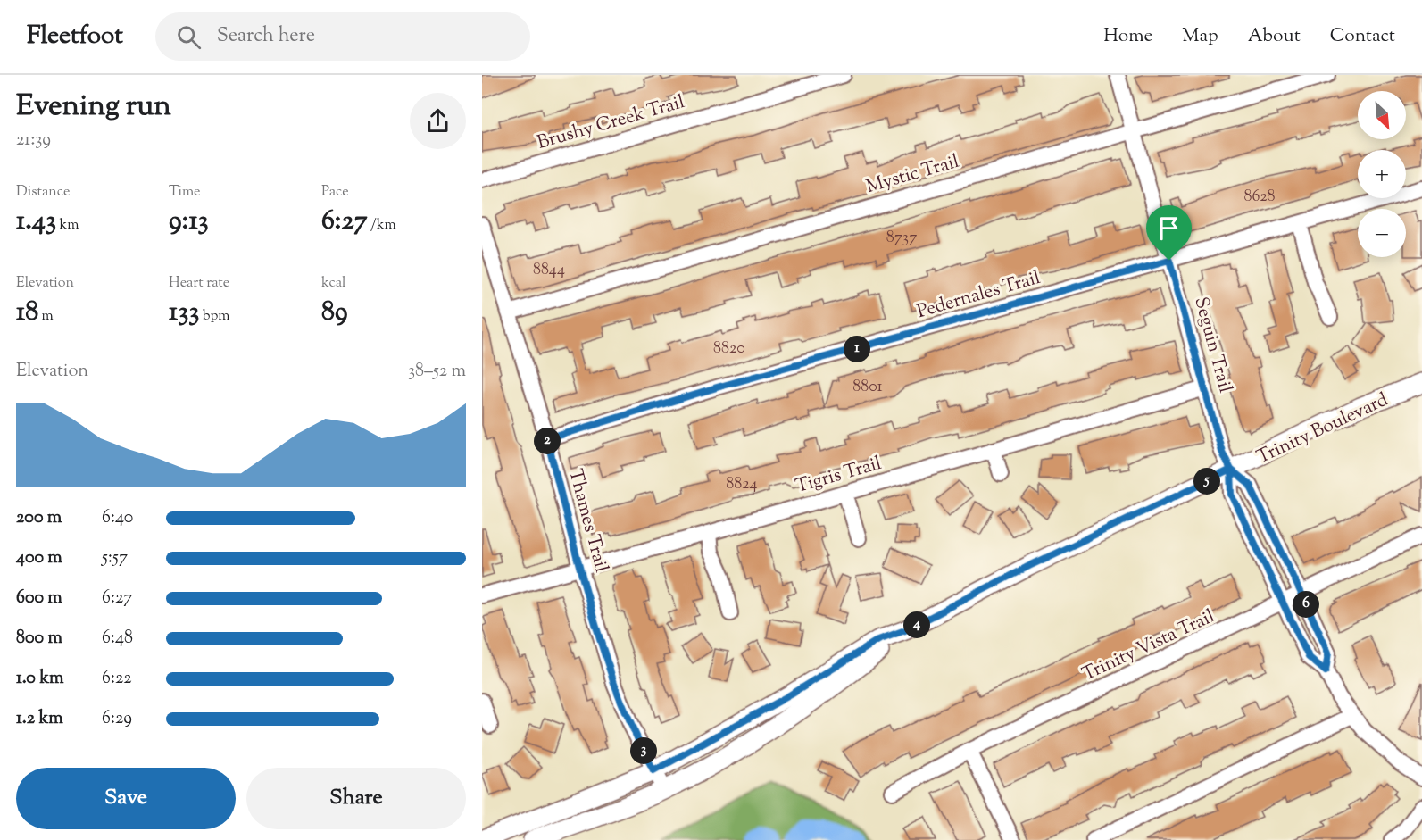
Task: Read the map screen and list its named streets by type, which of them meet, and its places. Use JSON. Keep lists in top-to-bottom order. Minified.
{"streets":{"main road":["Trinity Boulevard"],"street":["Brushy Creek Trail","Mystic Trail","Pedernales Trail","Seguin Trail","Tigris Trail","Thames Trail","Trinity Vista Trail"]},"crossings":[["Mystic Trail","Seguin Trail"],["Mystic Trail","Thames Trail"],["Pedernales Trail","Seguin Trail"],["Pedernales Trail","Thames Trail"],["Seguin Trail","Trinity Boulevard"],["Seguin Trail","Tigris Trail"],["Trinity Boulevard","Thames Trail"],["Tigris Trail","Thames Trail"]],"house_numbers":["8628","8737","8844","8820","8801","8824"],"north":"bottom right","page":{"header":"Fleetfoot","search":"Search here","nav":["Home","Map","About","Contact"],"heading":["Evening run","21:39"],"map_buttons":["+","−"],"stats":[["Distance","1.43 km"],["Time","9:13"],["Pace","6:27 /km"],["Elevation","18 m"],["Heart rate","133 bpm"],["kcal","89"]],"pins":["1","2","5","6","4","3"],"chart":["Elevation","38–52 m"],"list":[{"name":"200 m","note":"6:40"},{"name":"400 m","note":"5:57"},{"name":"600 m","note":"6:27"},{"name":"800 m","note":"6:48"},{"name":"1.0 km","note":"6:22"},{"name":"1.2 km","note":"6:29"}],"buttons":["Save","Share"]}}
